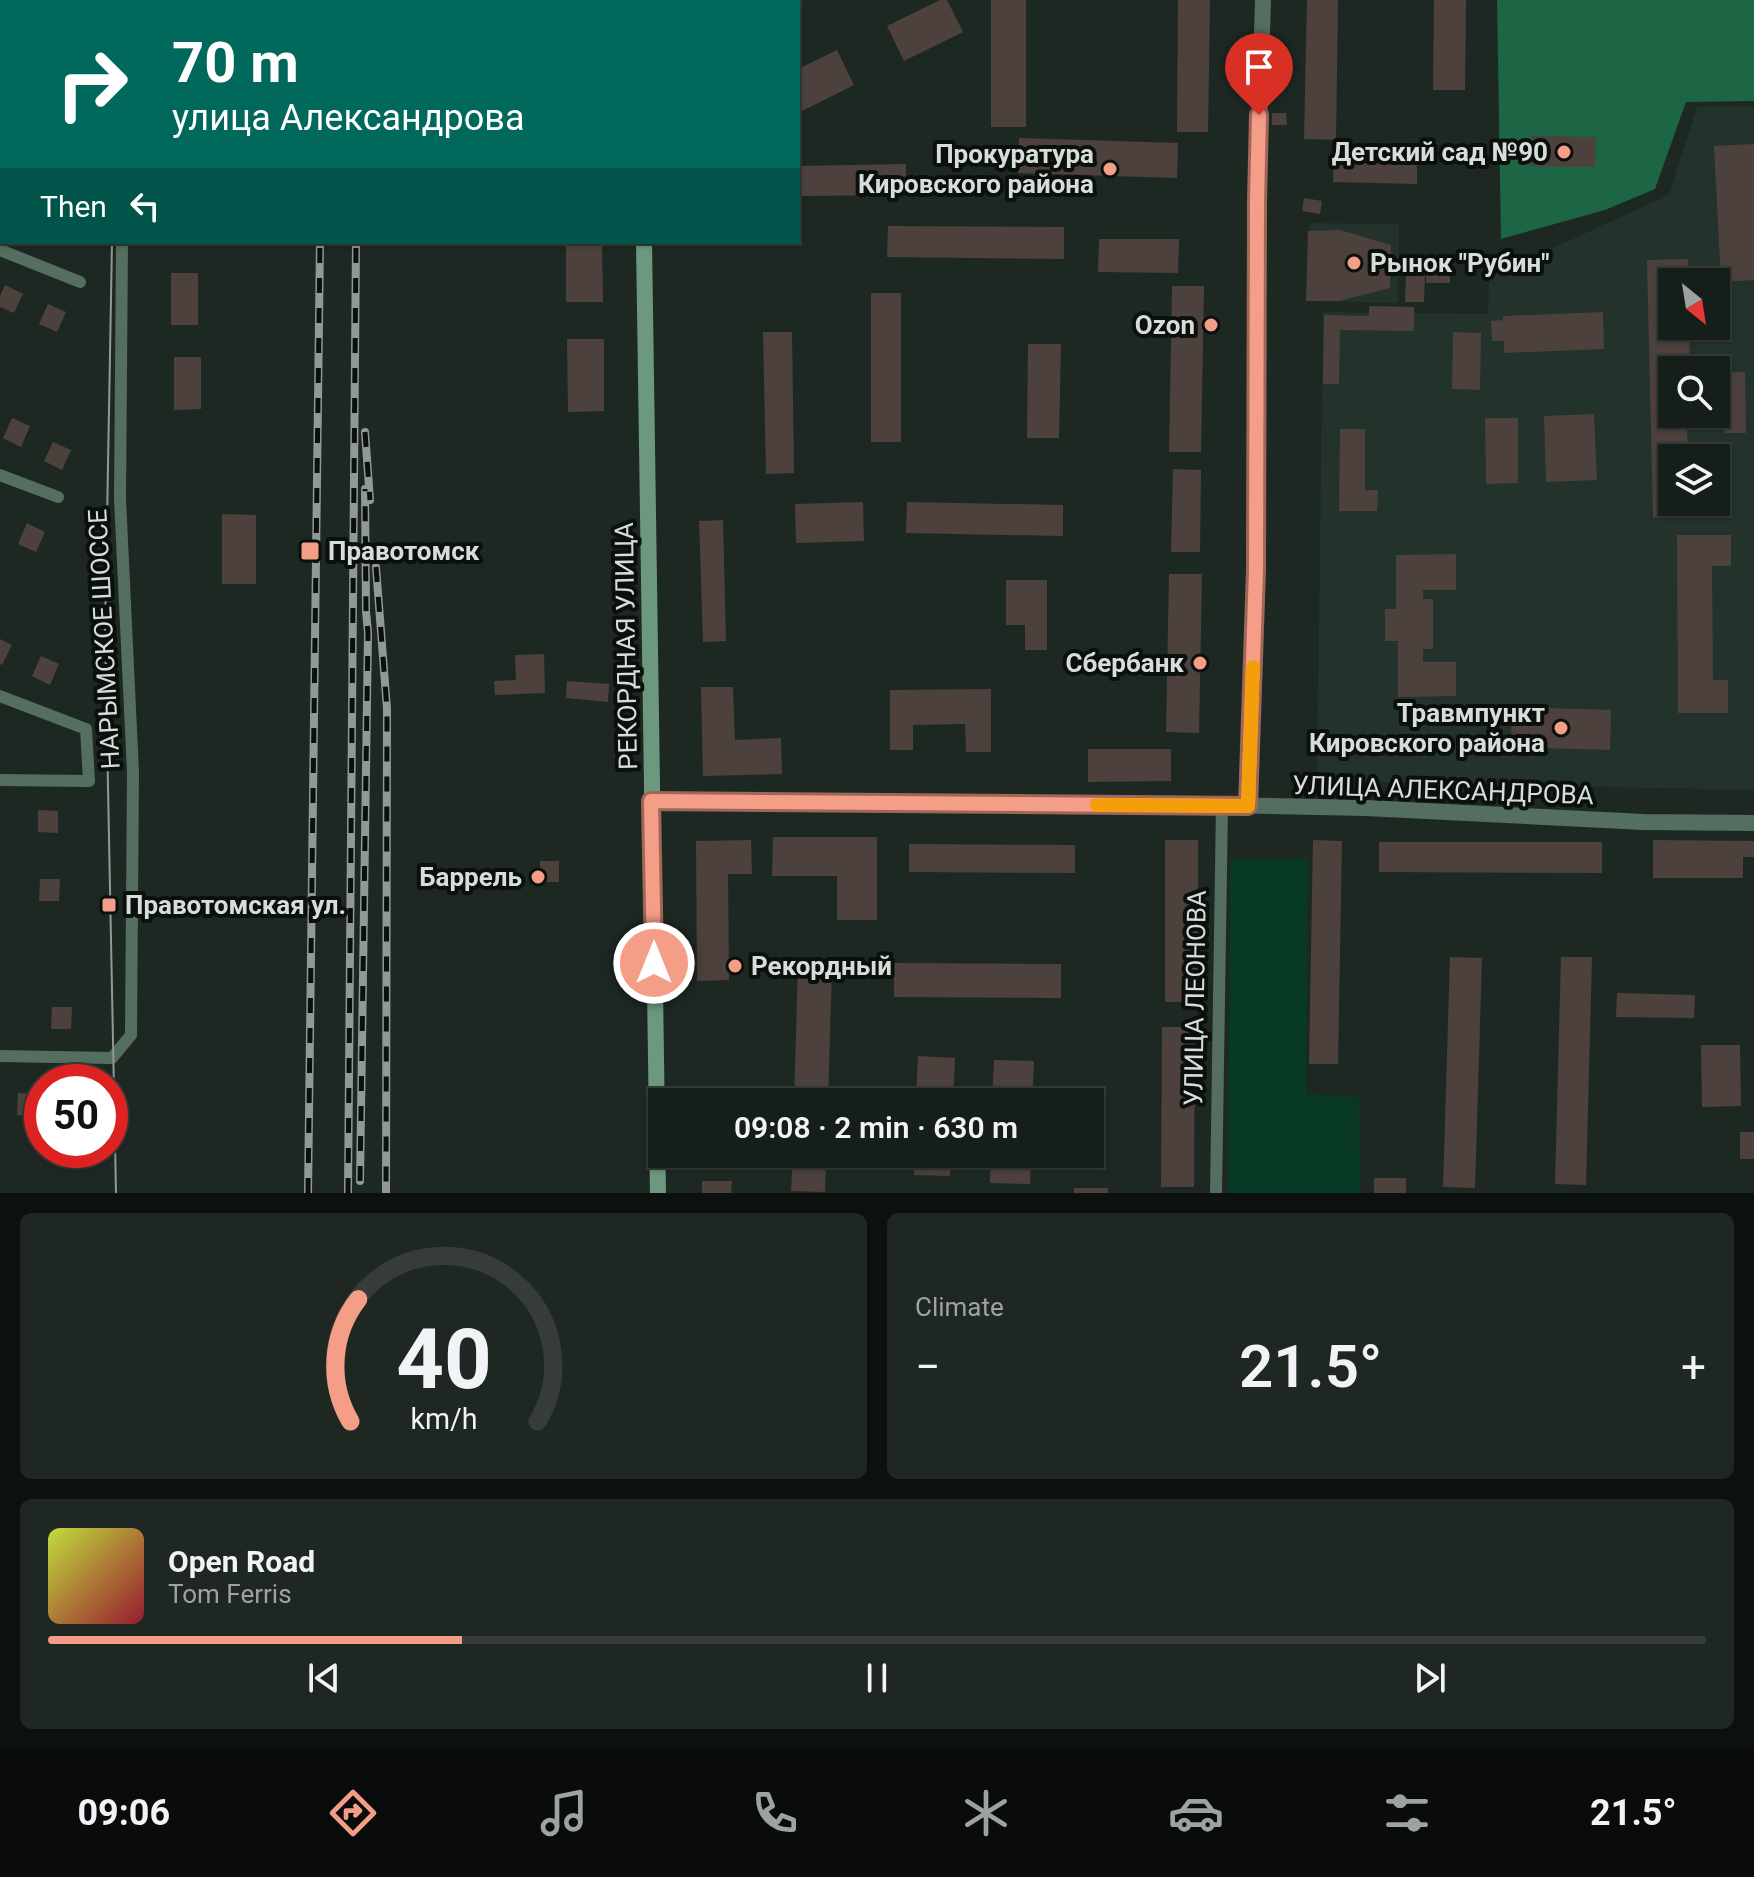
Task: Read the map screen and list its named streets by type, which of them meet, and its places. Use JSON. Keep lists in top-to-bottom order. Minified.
{"streets":{"main road":["РЕКОРДНАЯ УЛИЦА"],"street":["НАРЫМСКОЕ ШОССЕ","УЛИЦА АЛЕКСАНДРОВА","УЛИЦА ЛЕОНОВА"]},"crossings":[["РЕКОРДНАЯ УЛИЦА","УЛИЦА АЛЕКСАНДРОВА"],["УЛИЦА АЛЕКСАНДРОВА","УЛИЦА ЛЕОНОВА"]],"places":{"other":["Детский сад №90","Прокуратура Кировского района","Рынок \"Рубин\"","Ozon","Сбербанк","Травмпункт Кировского района","Баррель","Рекордный"],"transit":["Правотомск","Правотомская ул."]},"north":"bottom right","page":{"turn":["70 m","улица Александрова"],"then":"Then","limit":"50","trip":"09:08 · 2 min · 630 m","tile":"Climate","heat":["−","21.5°","+"],"song":["Open Road","Tom Ferris"],"tabs":["09:06","21.5°"],"gauge":["40","km/h"]}}
